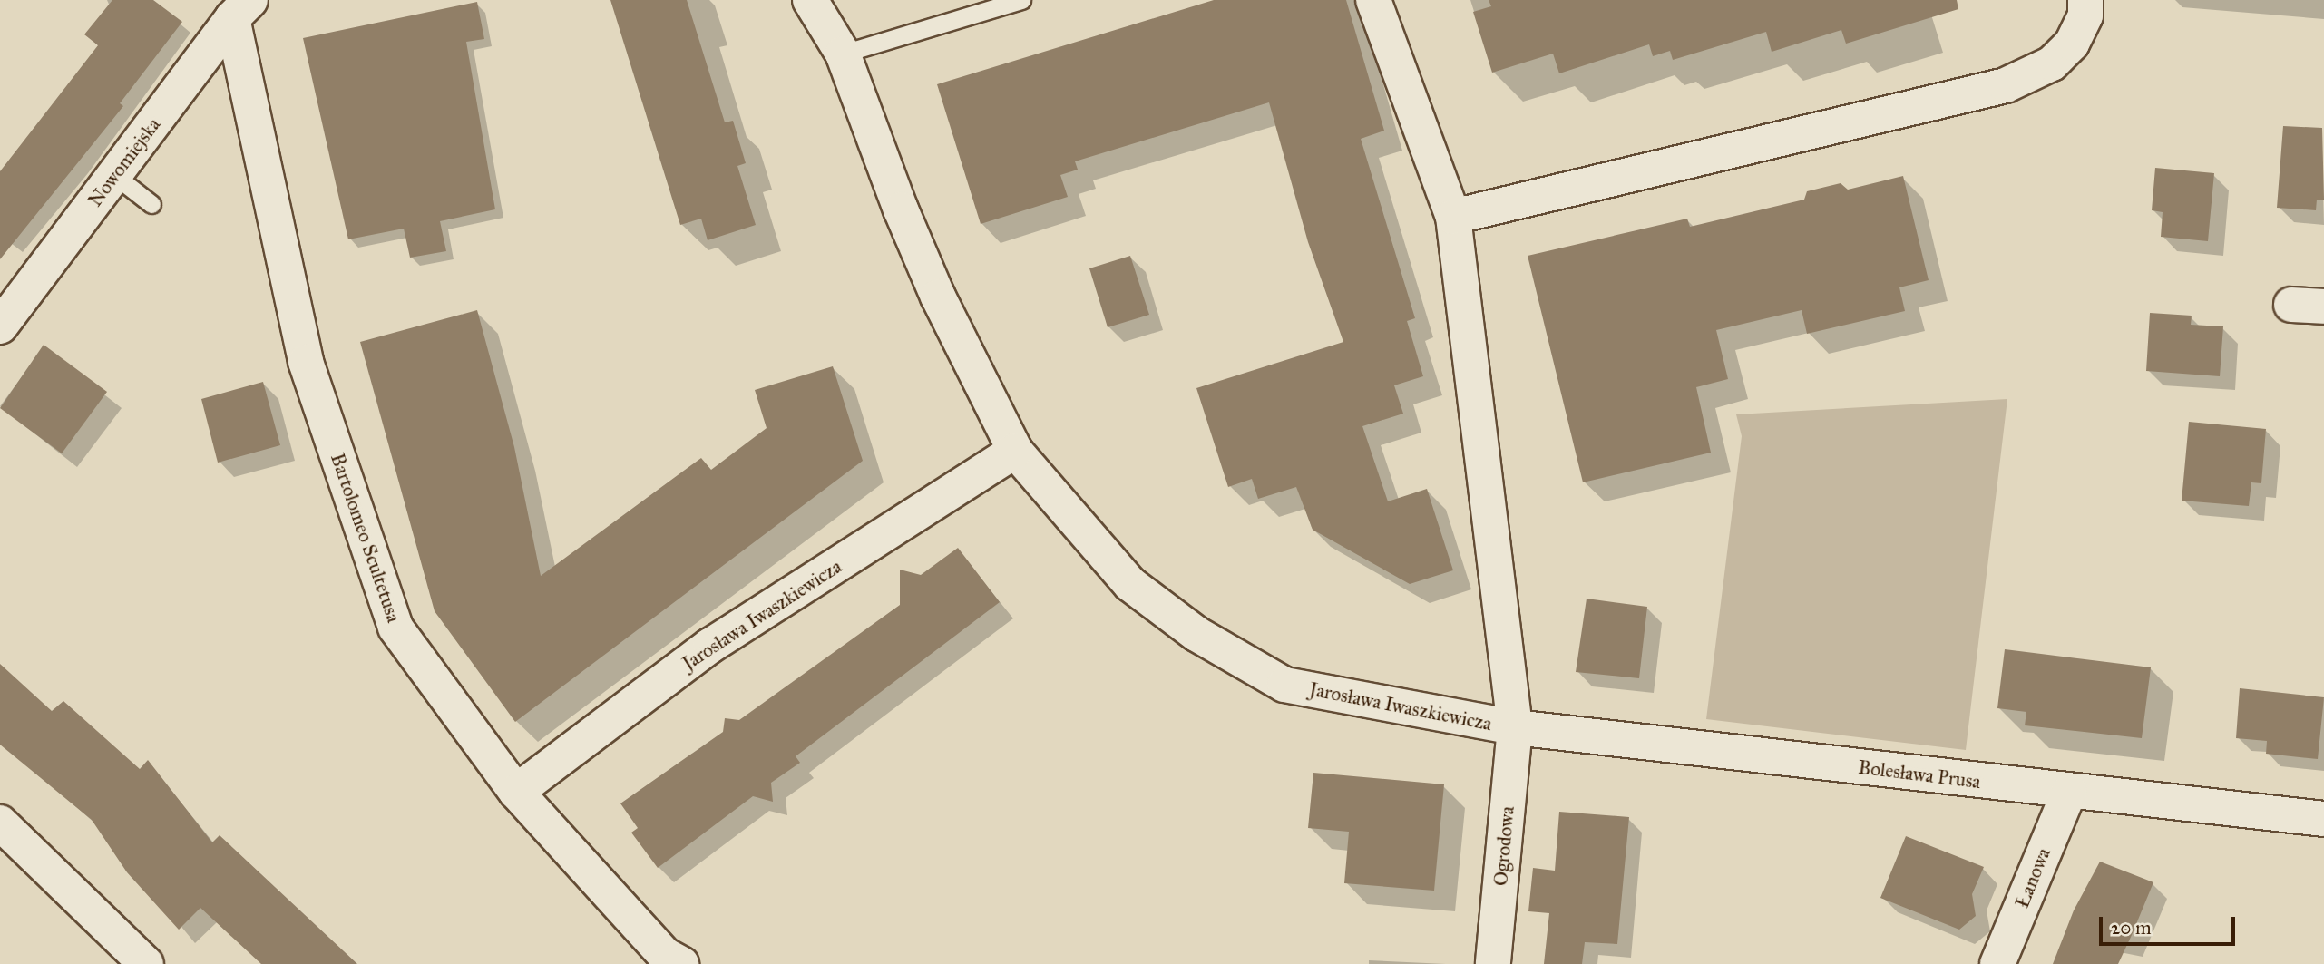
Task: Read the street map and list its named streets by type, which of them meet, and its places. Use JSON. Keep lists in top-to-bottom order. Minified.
{"streets":{"street":["Nowomiejska","Bartolomeo Scultetusa","Jarosława Iwaszkiewicza","Bolesława Prusa","Ogrodowa","Łanowa"]},"crossings":[["Nowomiejska","Bartolomeo Scultetusa"],["Bartolomeo Scultetusa","Jarosława Iwaszkiewicza"],["Jarosława Iwaszkiewicza","Bolesława Prusa"],["Jarosława Iwaszkiewicza","Ogrodowa"],["Bolesława Prusa","Ogrodowa"],["Bolesława Prusa","Łanowa"]],"scale_bar":"20 m"}
